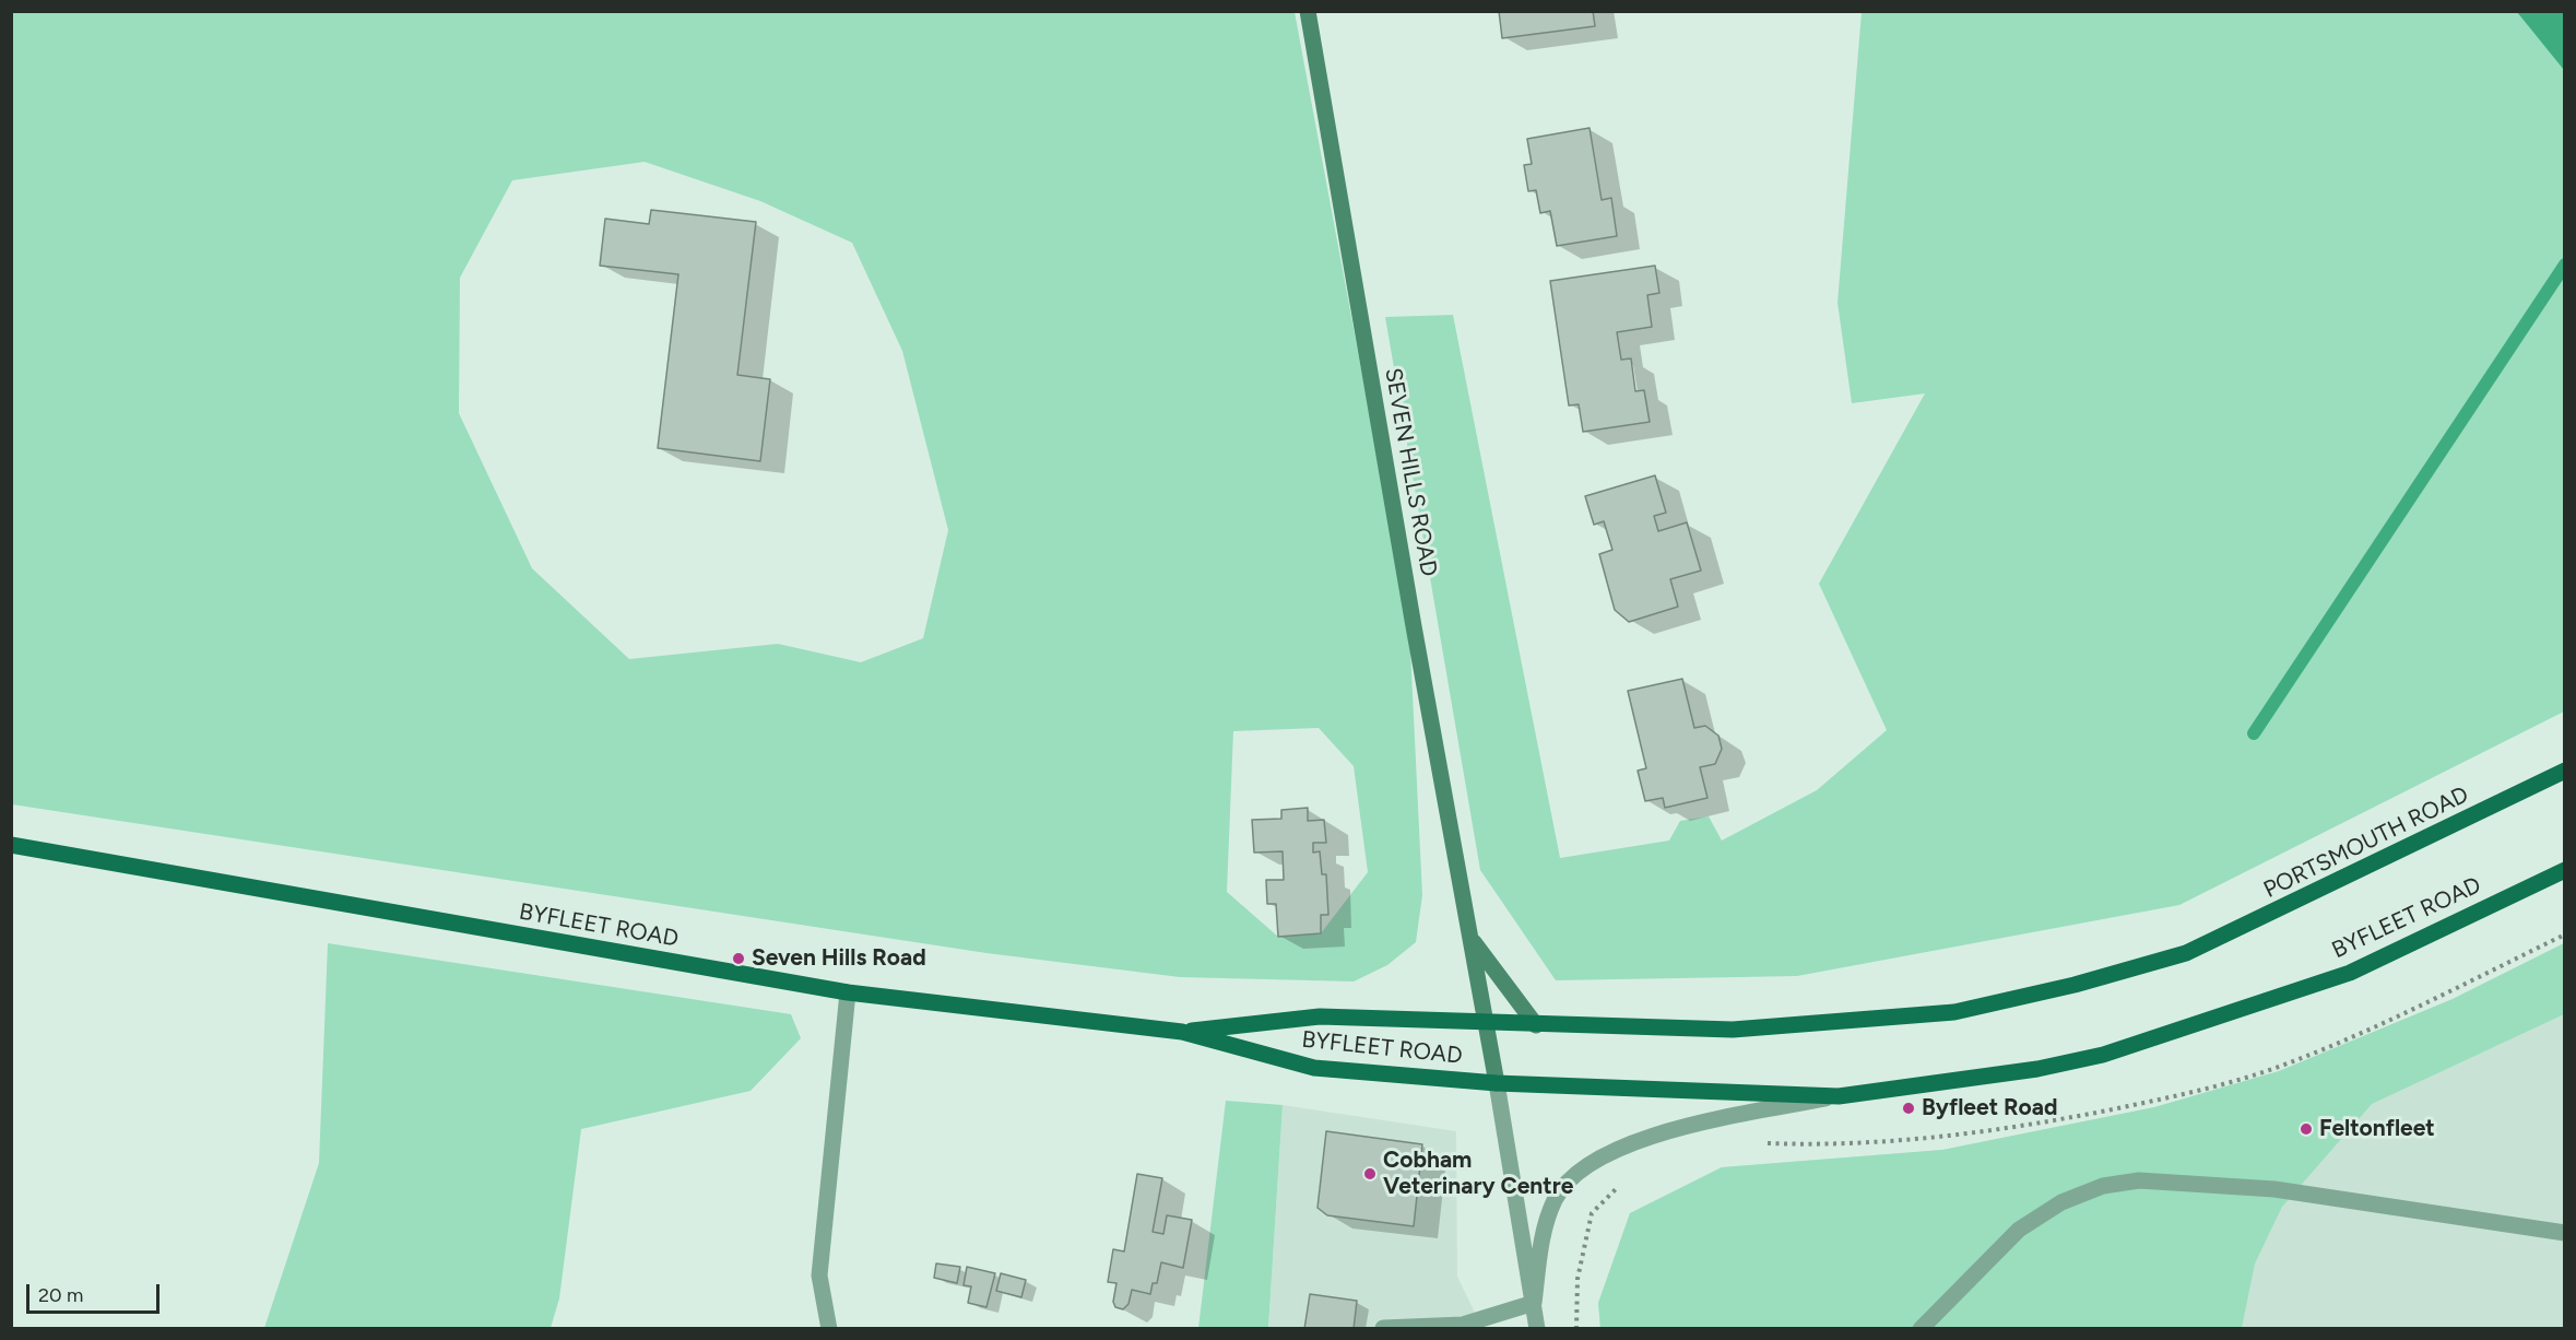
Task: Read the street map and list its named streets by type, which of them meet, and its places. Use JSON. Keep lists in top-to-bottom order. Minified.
{"streets":{"main road":["SEVEN HILLS ROAD","PORTSMOUTH ROAD","BYFLEET ROAD"]},"crossings":[["SEVEN HILLS ROAD","BYFLEET ROAD"],["PORTSMOUTH ROAD","BYFLEET ROAD"]],"places":["Seven Hills Road","Byfleet Road","Feltonfleet","Cobham Veterinary Centre"],"scale_bar":"20 m"}
